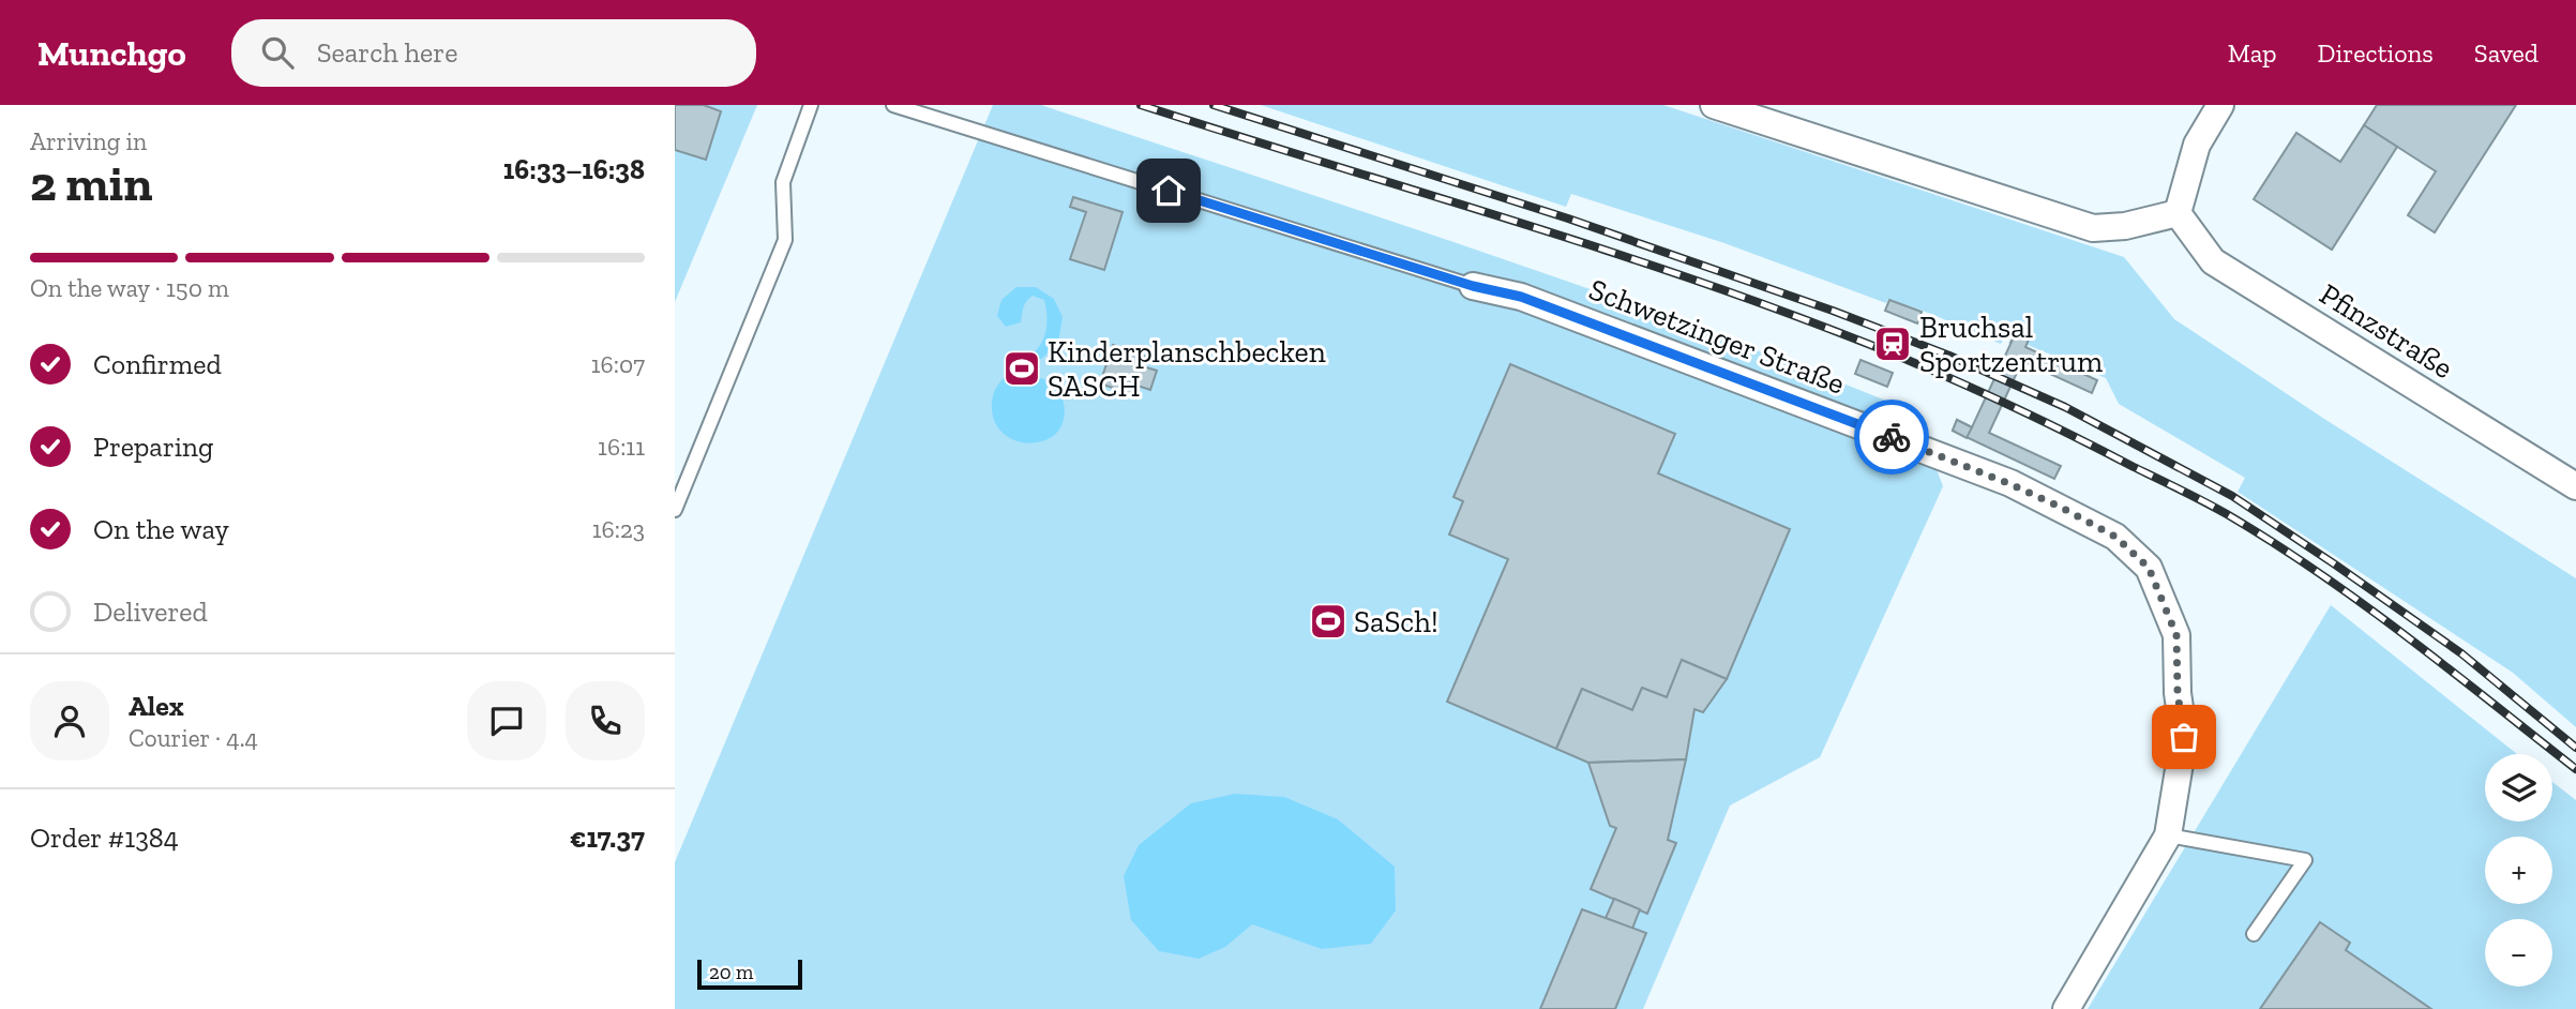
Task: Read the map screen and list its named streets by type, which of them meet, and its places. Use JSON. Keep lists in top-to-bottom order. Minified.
{"streets":{"street":["Pfinzstraße","Schwetzinger Straße"]},"places":{"station":["Bruchsal Sportzentrum"],"sports":["Kinderplanschbecken SASCH","SaSch!"]},"scale_bar":"20 m","page":{"header":"Munchgo","search":"Search here","nav":["Map","Directions","Saved"],"heading":["2 min","Arriving in","16:33–16:38"],"panel":["Alex","Courier · 4.4","Order #1384","€17.37"],"bar":"On the way · 150 m","list":[["Confirmed","16:07"],["Preparing","16:11"],["On the way","16:23"],"Delivered"],"map_buttons":["+","−"],"scale":"20 m"}}
